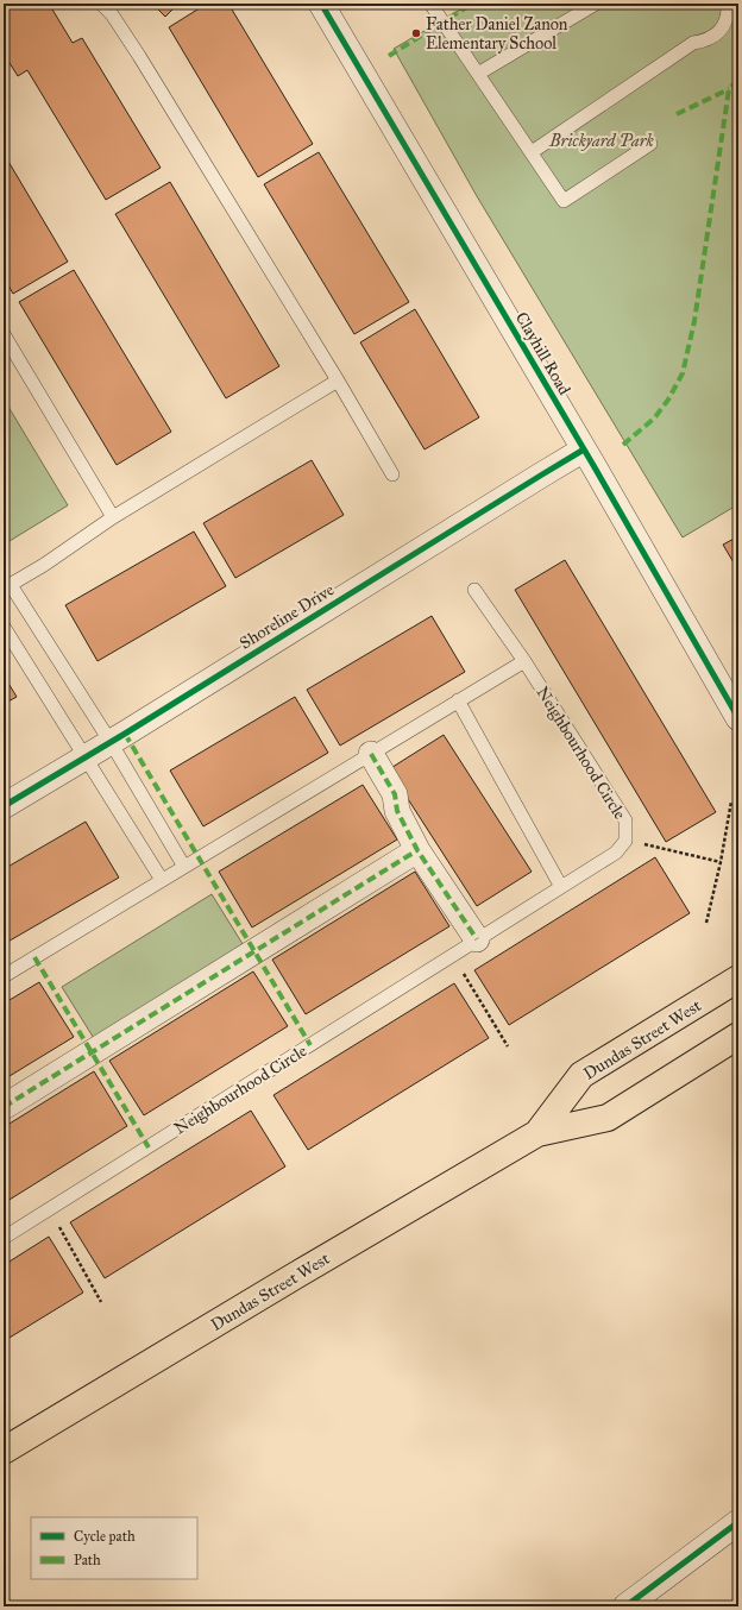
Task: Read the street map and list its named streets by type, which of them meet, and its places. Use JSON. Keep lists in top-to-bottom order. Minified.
{"streets":{"main road":["Dundas Street West"],"street":["Clayhill Road","Shoreline Drive"],"lane":["Neighbourhood Circle"]},"crossings":[["Clayhill Road","Shoreline Drive"]],"parks":["Brickyard Park"],"places":["Father Daniel Zanon Elementary School"],"legend":["Cycle path","Path"]}
